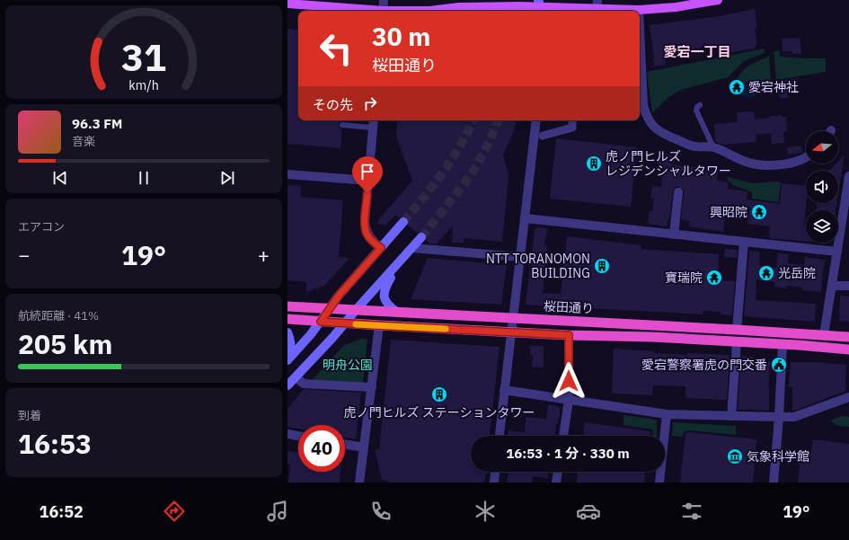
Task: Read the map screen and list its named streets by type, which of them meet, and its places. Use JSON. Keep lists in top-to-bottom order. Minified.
{"streets":{"highway":["桜田通り"]},"districts":["愛宕一丁目"],"parks":["明舟公園"],"places":{"temple":["愛宕神社","興昭院","光岳院","寶瑞院"],"building":["虎ノ門ヒルズ レジデンシャルタワー","NTT TORANOMON BUILDING","虎ノ門ヒルズ ステーションタワー"],"public building":["愛宕警察署虎の門交番"],"museum":["気象科学館"]},"north":"left","page":{"turn":["30 m","桜田通り"],"then":"その先","song":["96.3 FM","音楽"],"tile":["エアコン",["航続距離 · 41%","205 km"],["到着","16:53"]],"heat":["−","19°","+"],"limit":"40","trip":"16:53 · 1 分 · 330 m","tabs":["16:52","19°"],"gauge":["31","km/h"]}}
